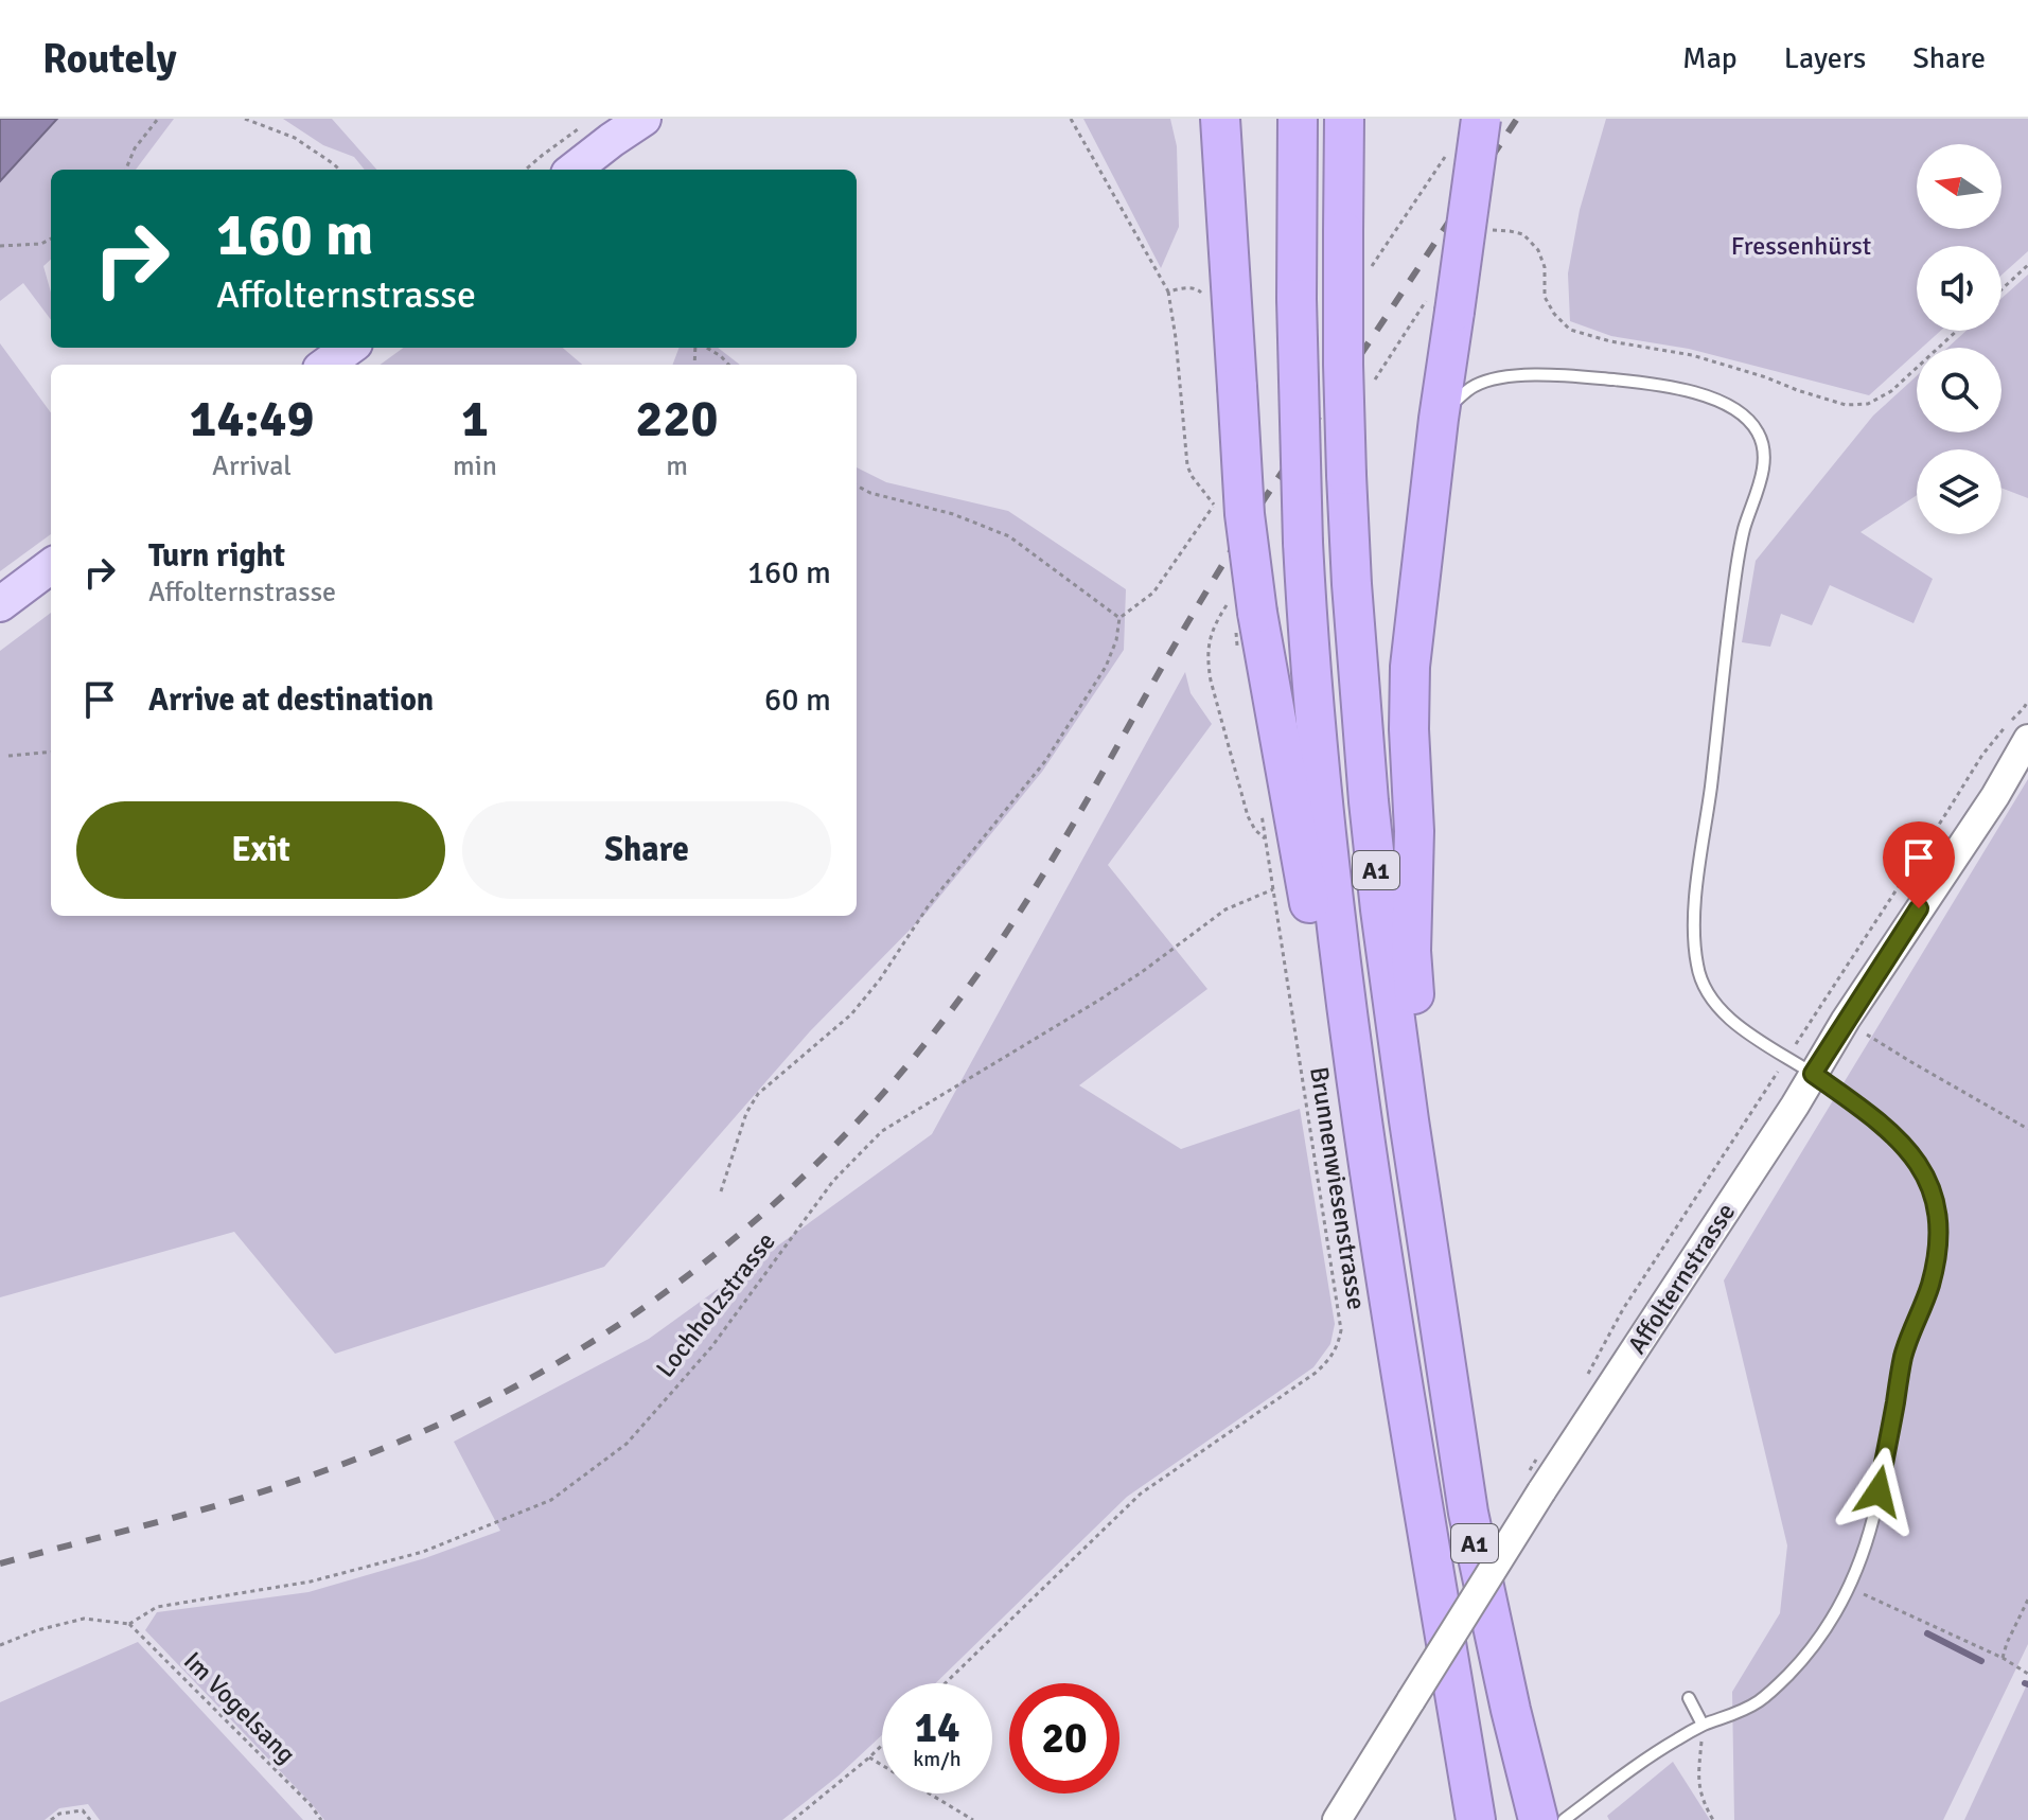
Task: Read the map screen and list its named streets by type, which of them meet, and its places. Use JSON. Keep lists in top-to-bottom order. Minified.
{"streets":{"highway":["A1"],"street":["Affolternstrasse"],"path":["Brunnenwiesenstrasse","Lochholzstrasse","Im Vogelsang"]},"crossings":[["Brunnenwiesenstrasse","Lochholzstrasse"],["Lochholzstrasse","Im Vogelsang"]],"parks":["Fressenhürst"],"north":"left","page":{"header":"Routely","nav":["Map","Layers","Share"],"turn":["160 m","Affolternstrasse"],"eta":["14:49","Arrival","1","min","220","m"],"list":[{"name":"Turn right","note":"Affolternstrasse","value":"160 m"},{"name":"Arrive at destination","value":"60 m"}],"buttons":["Exit","Share"],"speed":"14 km/h","limit":"20"}}
